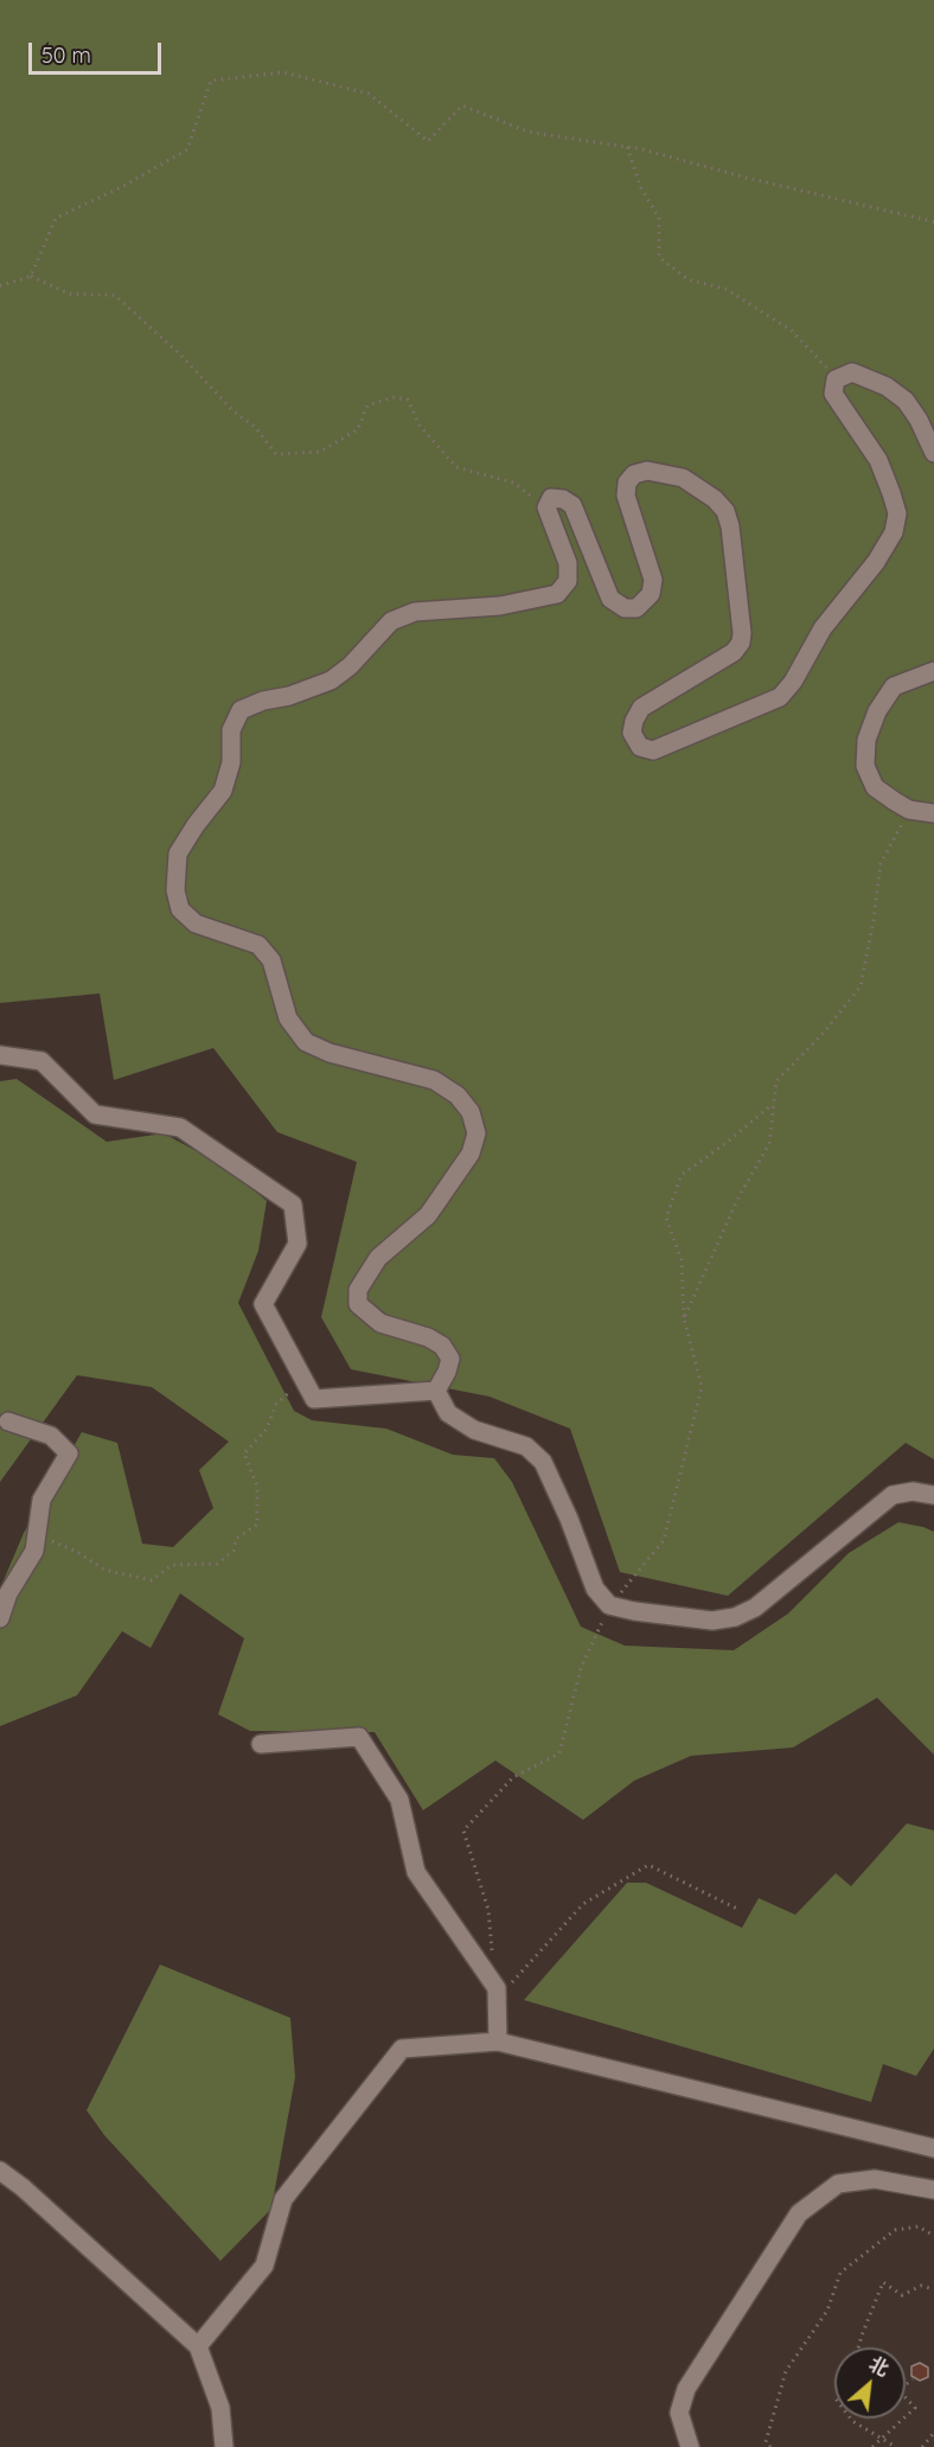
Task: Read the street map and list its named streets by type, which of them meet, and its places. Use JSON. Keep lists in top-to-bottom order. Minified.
{"scale_bar":"50 m","north":"top right"}
